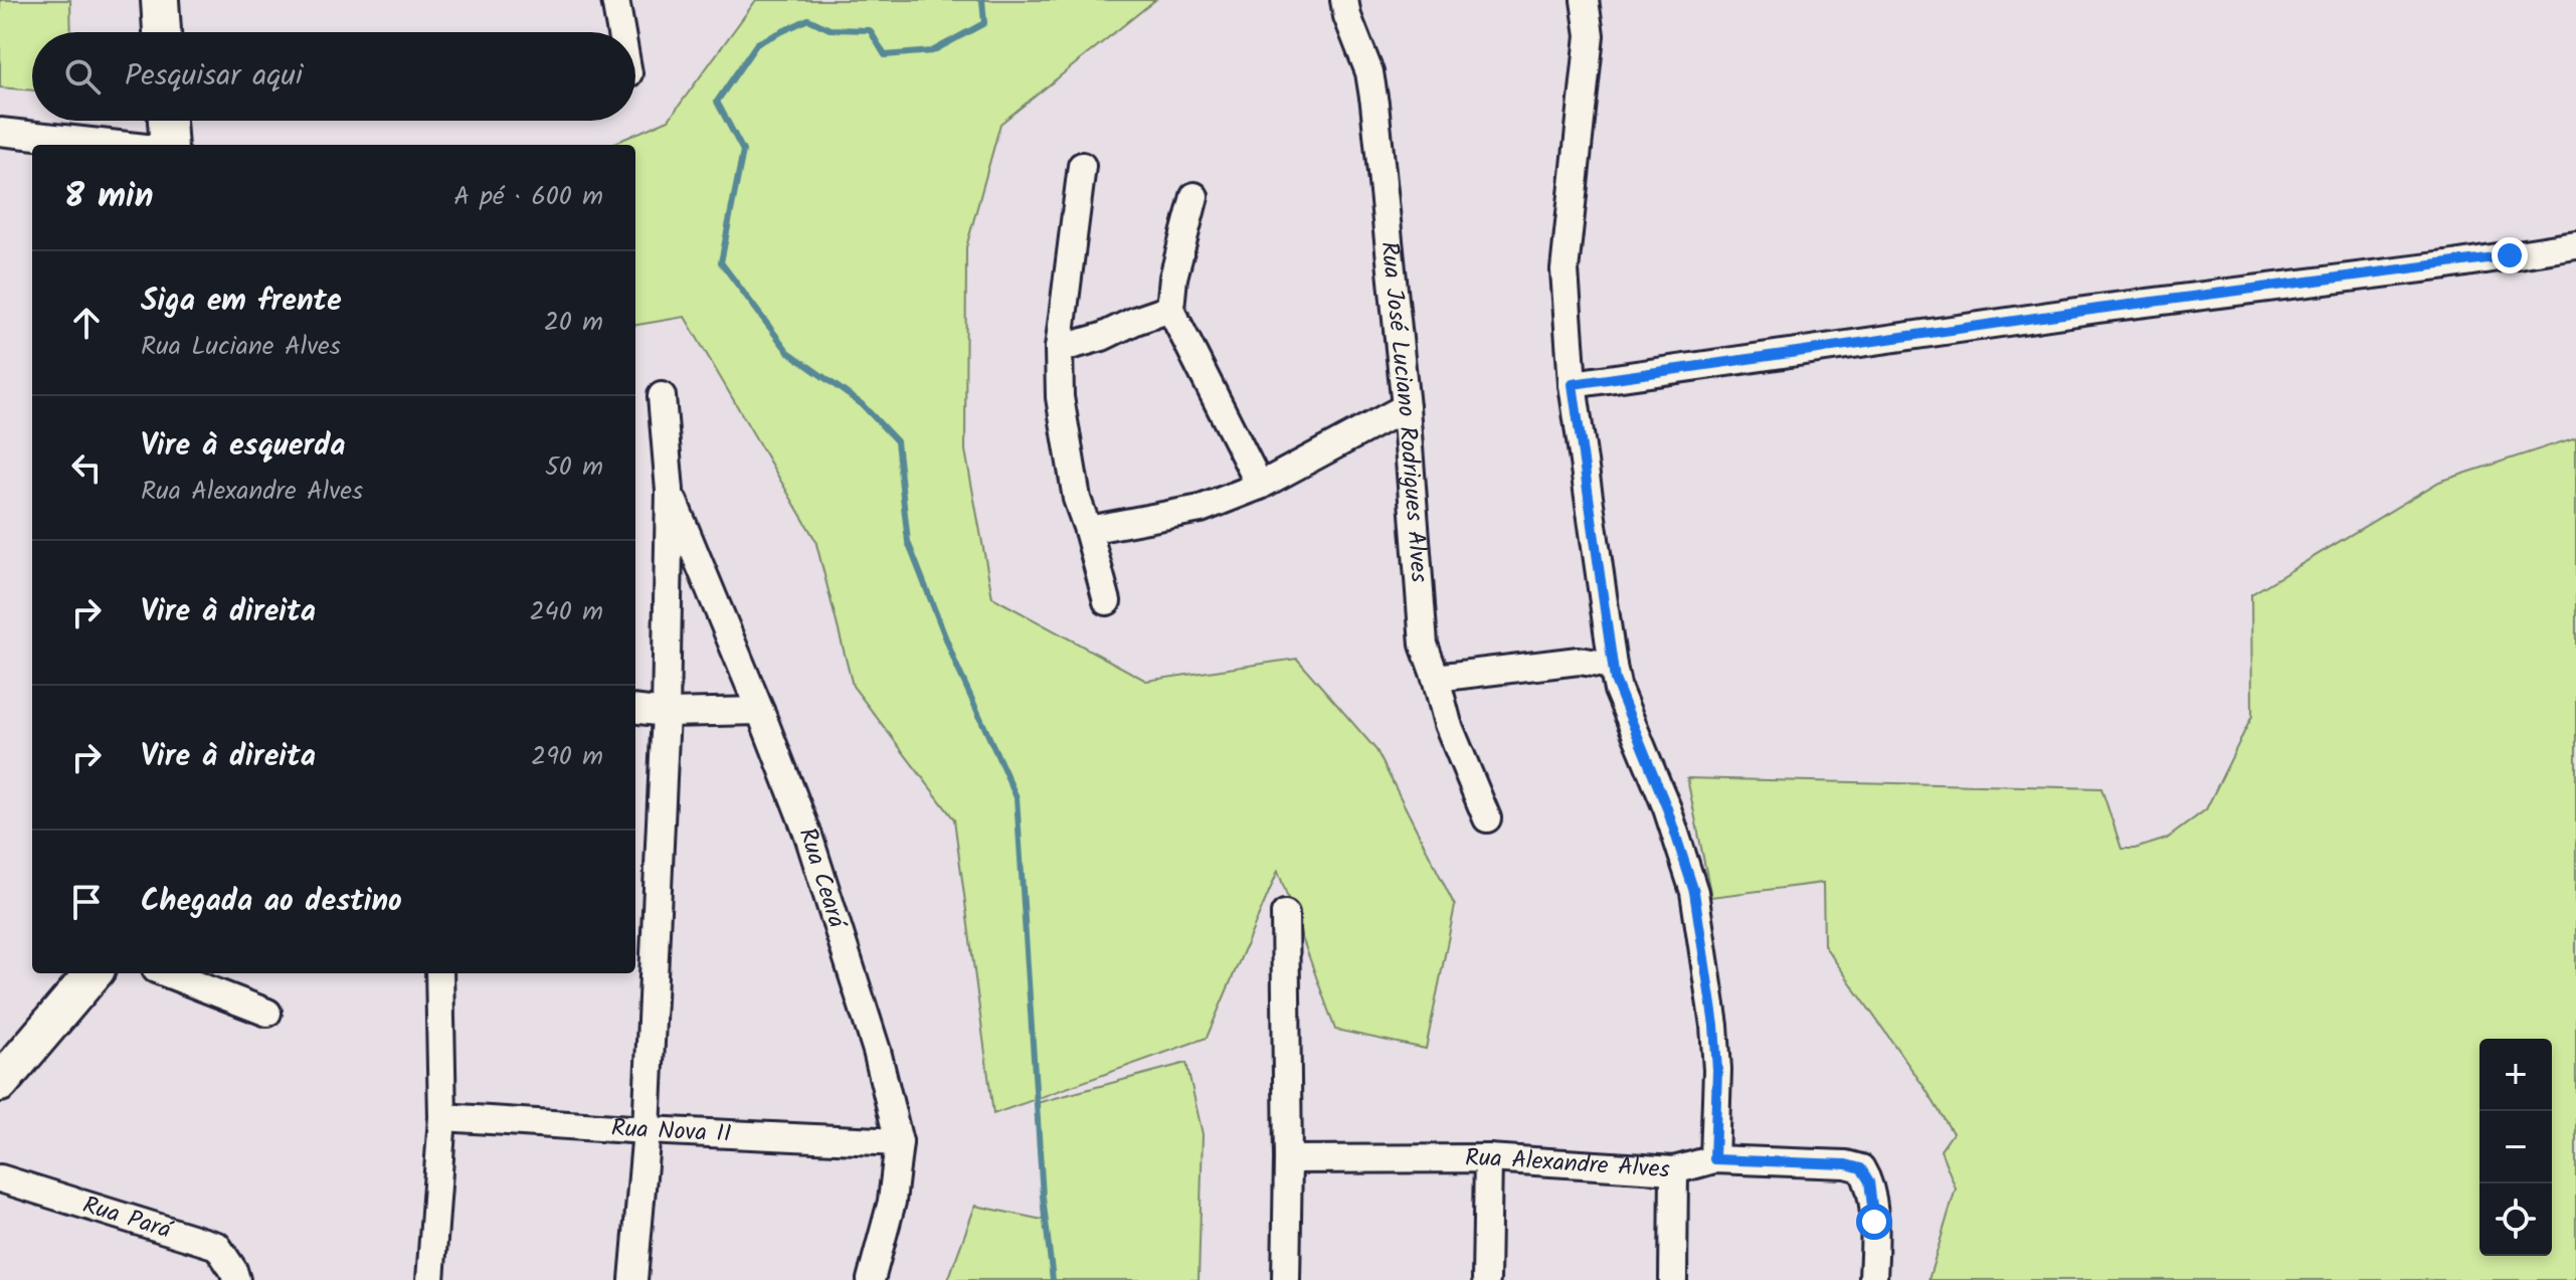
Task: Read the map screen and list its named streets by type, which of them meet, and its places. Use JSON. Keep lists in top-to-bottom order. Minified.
{"streets":{"street":["Rua José Luciano Rodrigues Alves","Rua Ceará","Rua Nova II","Rua Alexandre Alves","Rua Pará"]},"crossings":[["Rua Ceará","Rua Nova II"]],"page":{"search":"Pesquisar aqui","heading":["8 min","A pé · 600 m"],"list":[["Siga em frente","Rua Luciane Alves","20 m"],["Vire à esquerda","Rua Alexandre Alves","50 m"],["Vire à direita","240 m"],["Vire à direita","290 m"],"Chegada ao destino"],"map_buttons":["+","−"]}}
